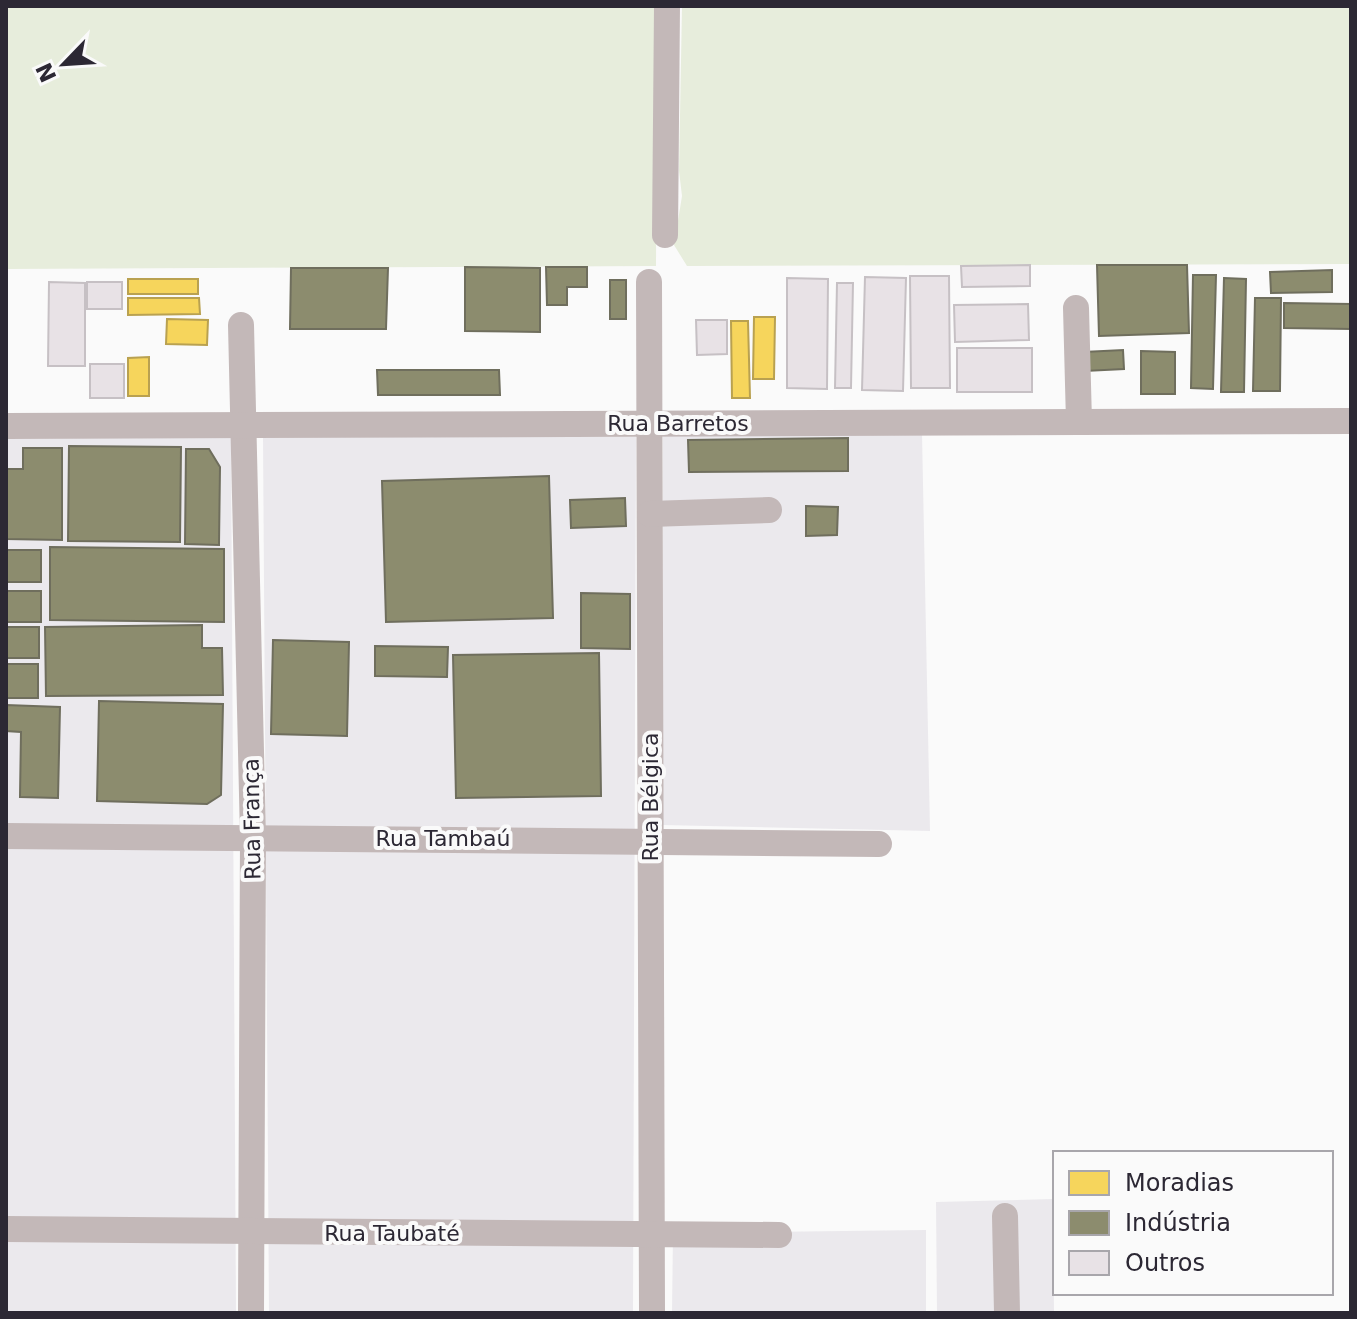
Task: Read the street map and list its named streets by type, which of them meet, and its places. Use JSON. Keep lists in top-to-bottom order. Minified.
{"streets":{"street":["Rua Barretos","Rua Bélgica","Rua França","Rua Tambaú","Rua Taubaté"]},"crossings":[["Rua Barretos","Rua Bélgica"],["Rua Barretos","Rua França"],["Rua Bélgica","Rua Tambaú"],["Rua Bélgica","Rua Taubaté"],["Rua França","Rua Tambaú"],["Rua França","Rua Taubaté"]],"legend":["Moradias","Indústria","Outros"],"north":"bottom left"}
